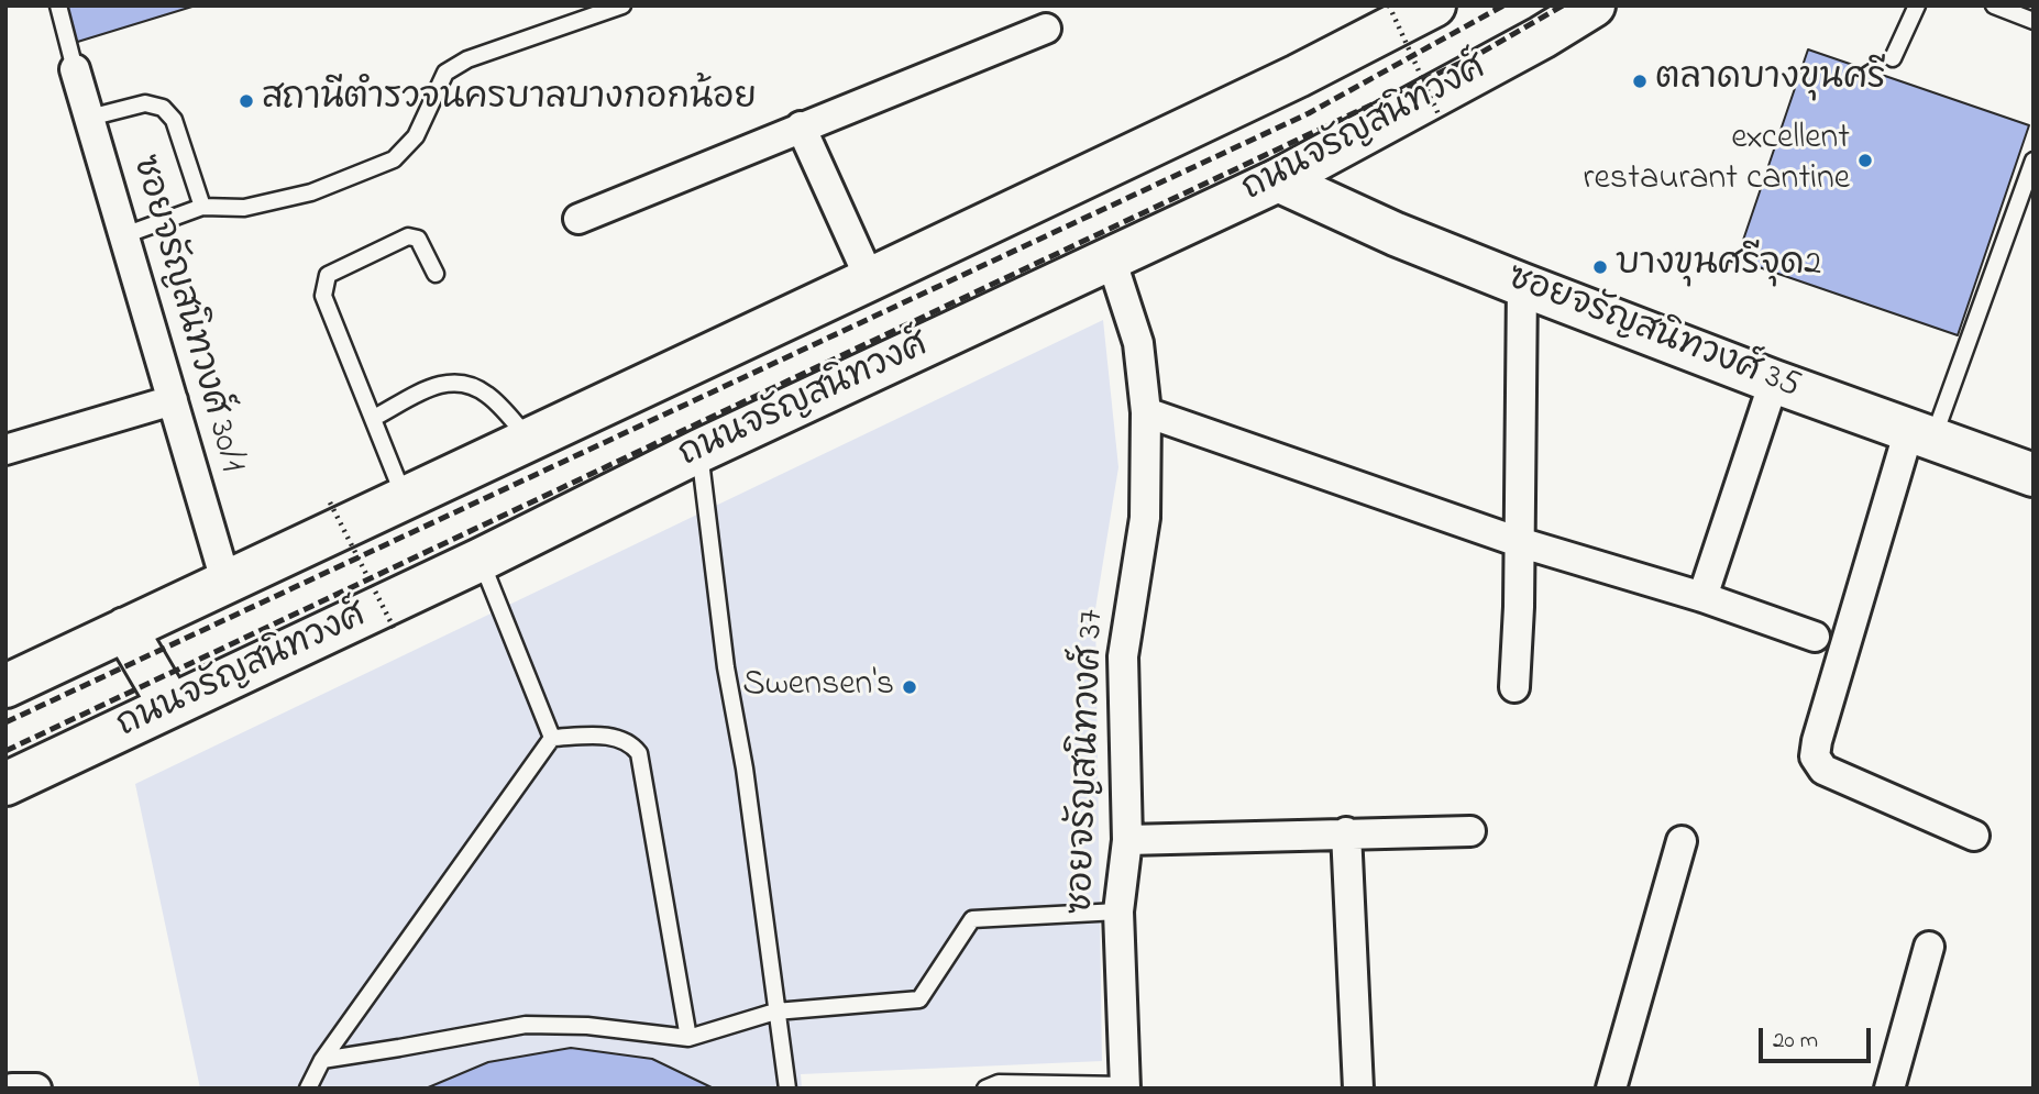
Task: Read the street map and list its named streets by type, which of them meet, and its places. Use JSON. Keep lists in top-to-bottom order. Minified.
{"streets":{"main road":["ถนนจรัญสนิทวงศ์","ซอยจรัญสนิทวงศ์ 35"],"street":["ซอยจรัญสนิทวงศ์ 30/1","ซอยจรัญสนิทวงศ์ 37"]},"crossings":[["ถนนจรัญสนิทวงศ์","ซอยจรัญสนิทวงศ์ 35"],["ถนนจรัญสนิทวงศ์","ซอยจรัญสนิทวงศ์ 37"]],"places":["ตลาดบางขุนศรี","สถานีตำรวจนครบาลบางกอกน้อย","excellent restaurant cantine","บางขุนศรีจุด2","Swensen's"],"scale_bar":"20 m"}
